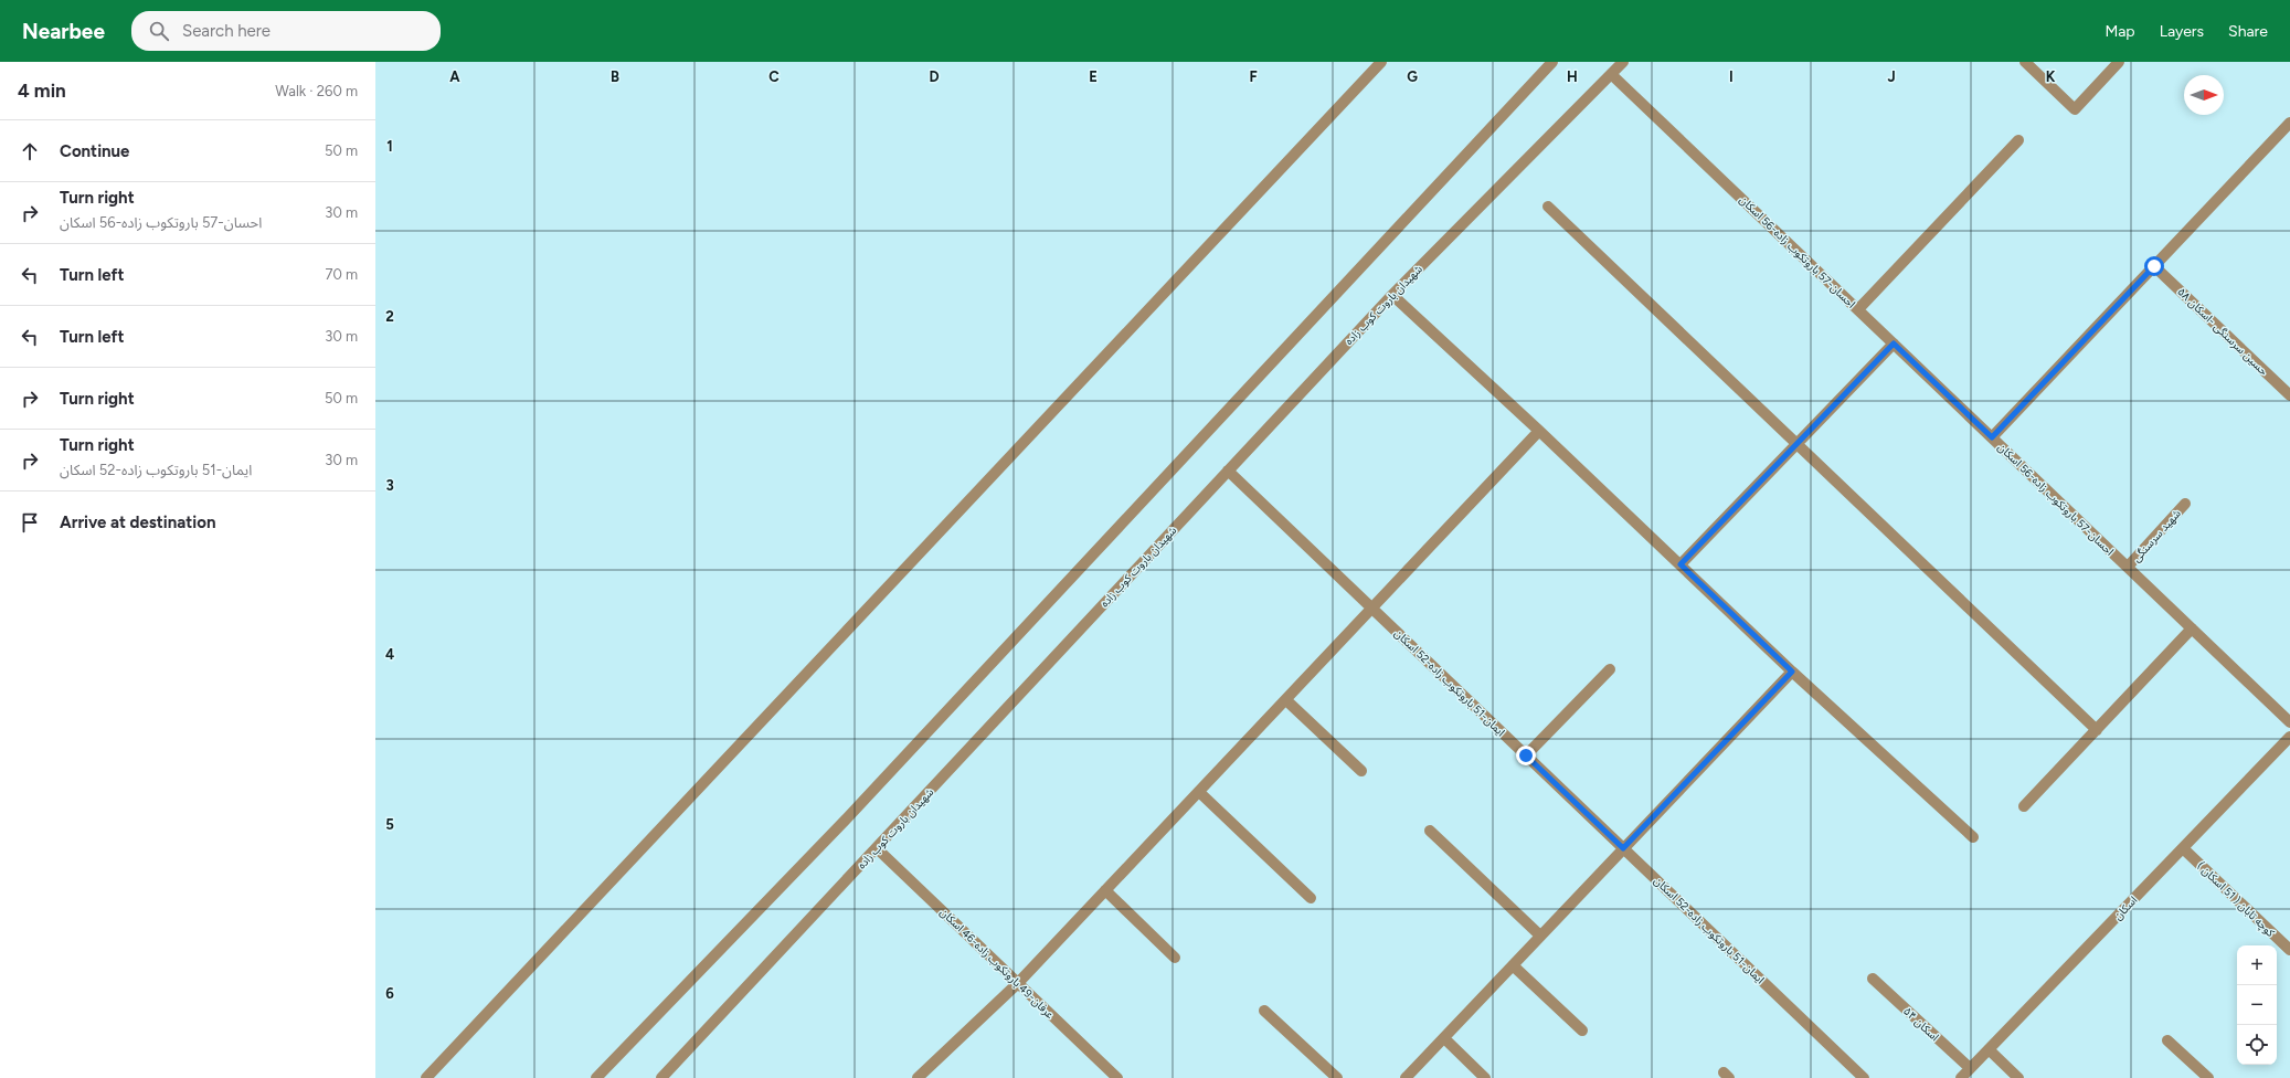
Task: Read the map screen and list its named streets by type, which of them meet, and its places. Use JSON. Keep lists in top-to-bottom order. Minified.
{"streets":{"street":["احسان-57 باروتکوب زاده-56 اسکان","شهیدان باروت کوب زاده","حسین سرسنگی -اسکان ۵۸","شهید سرسنگی","ایمان-51 باروتکوب زاده-52 اسکان","کوچه تابان ( 51 اسکان )","اسکان","عرفان-49 باروتکوب زاده-46 اسکان","اسکان ۵۴"]},"crossings":[["احسان-57 باروتکوب زاده-56 اسکان","شهیدان باروت کوب زاده"],["احسان-57 باروتکوب زاده-56 اسکان","شهید سرسنگی"],["شهیدان باروت کوب زاده","ایمان-51 باروتکوب زاده-52 اسکان"],["شهیدان باروت کوب زاده","عرفان-49 باروتکوب زاده-46 اسکان"],["کوچه تابان ( 51 اسکان )","اسکان"],["اسکان","اسکان ۵۴"]],"north":"right","page":{"header":"Nearbee","search":"Search here","nav":["Map","Layers","Share"],"heading":["4 min","Walk · 260 m"],"list":[["Continue","50 m"],["Turn right","احسان-57 باروتکوب زاده-56 اسکان","30 m"],["Turn left","70 m"],["Turn left","30 m"],["Turn right","50 m"],["Turn right","ایمان-51 باروتکوب زاده-52 اسکان","30 m"],"Arrive at destination"],"map_buttons":["+","−"]},"grid":{"columns":["A","B","C","D","E","F","G","H","I","J","K"],"rows":["1","2","3","4","5","6"]}}
